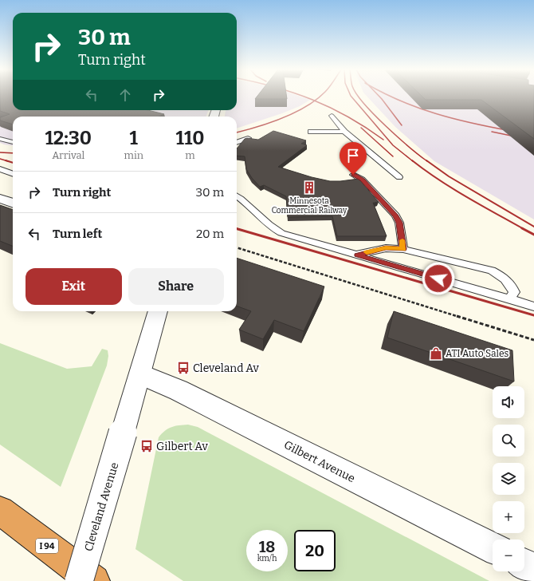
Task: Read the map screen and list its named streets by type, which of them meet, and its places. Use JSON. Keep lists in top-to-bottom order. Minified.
{"streets":{"highway":["I 94"],"street":["Gilbert Avenue","Cleveland Avenue"]},"crossings":[["Gilbert Avenue","Cleveland Avenue"]],"places":{"building":["Minnesota Commercial Railway"],"shop":["ATI Auto Sales"],"bus stop":["Cleveland Av","Gilbert Av"]},"page":{"turn":["30 m","Turn right"],"eta":["12:30","Arrival","1","min","110","m"],"list":[{"name":"Turn right","value":"30 m"},{"name":"Turn left","value":"20 m"}],"buttons":["Exit","Share"],"map_buttons":["+","−"],"speed":"18 km/h","limit":"20"}}
